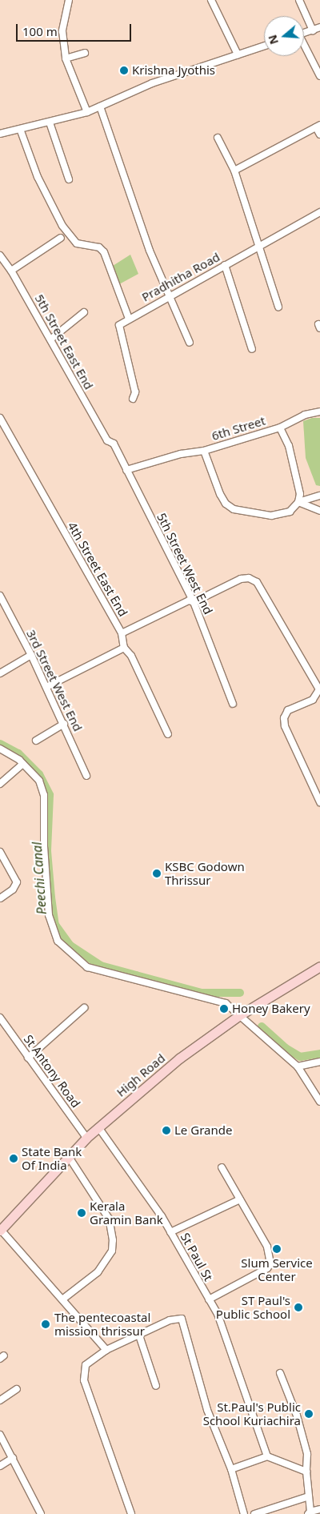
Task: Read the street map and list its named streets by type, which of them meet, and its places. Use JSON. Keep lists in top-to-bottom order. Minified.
{"streets":{"main road":["High Road"],"street":["Pradhitha Road","5th Street East End","6th Street","5th Street West End","4th Street East End","3rd Street West End","St Antony Road","St Paul St"]},"crossings":[["5th Street East End","5th Street West End"],["6th Street","5th Street West End"],["St Antony Road","High Road"],["High Road","St Paul St"]],"water":["Peechi Canal"],"places":["Krishna Jyothis","KSBC Godown Thrissur","Honey Bakery","Le Grande","State Bank Of India","Kerala Gramin Bank","Slum Service Center","ST Paul's Public School","The pentecoastal mission thrissur","St.Paul's Public School Kuriachira"],"scale_bar":"100 m","north":"left"}
